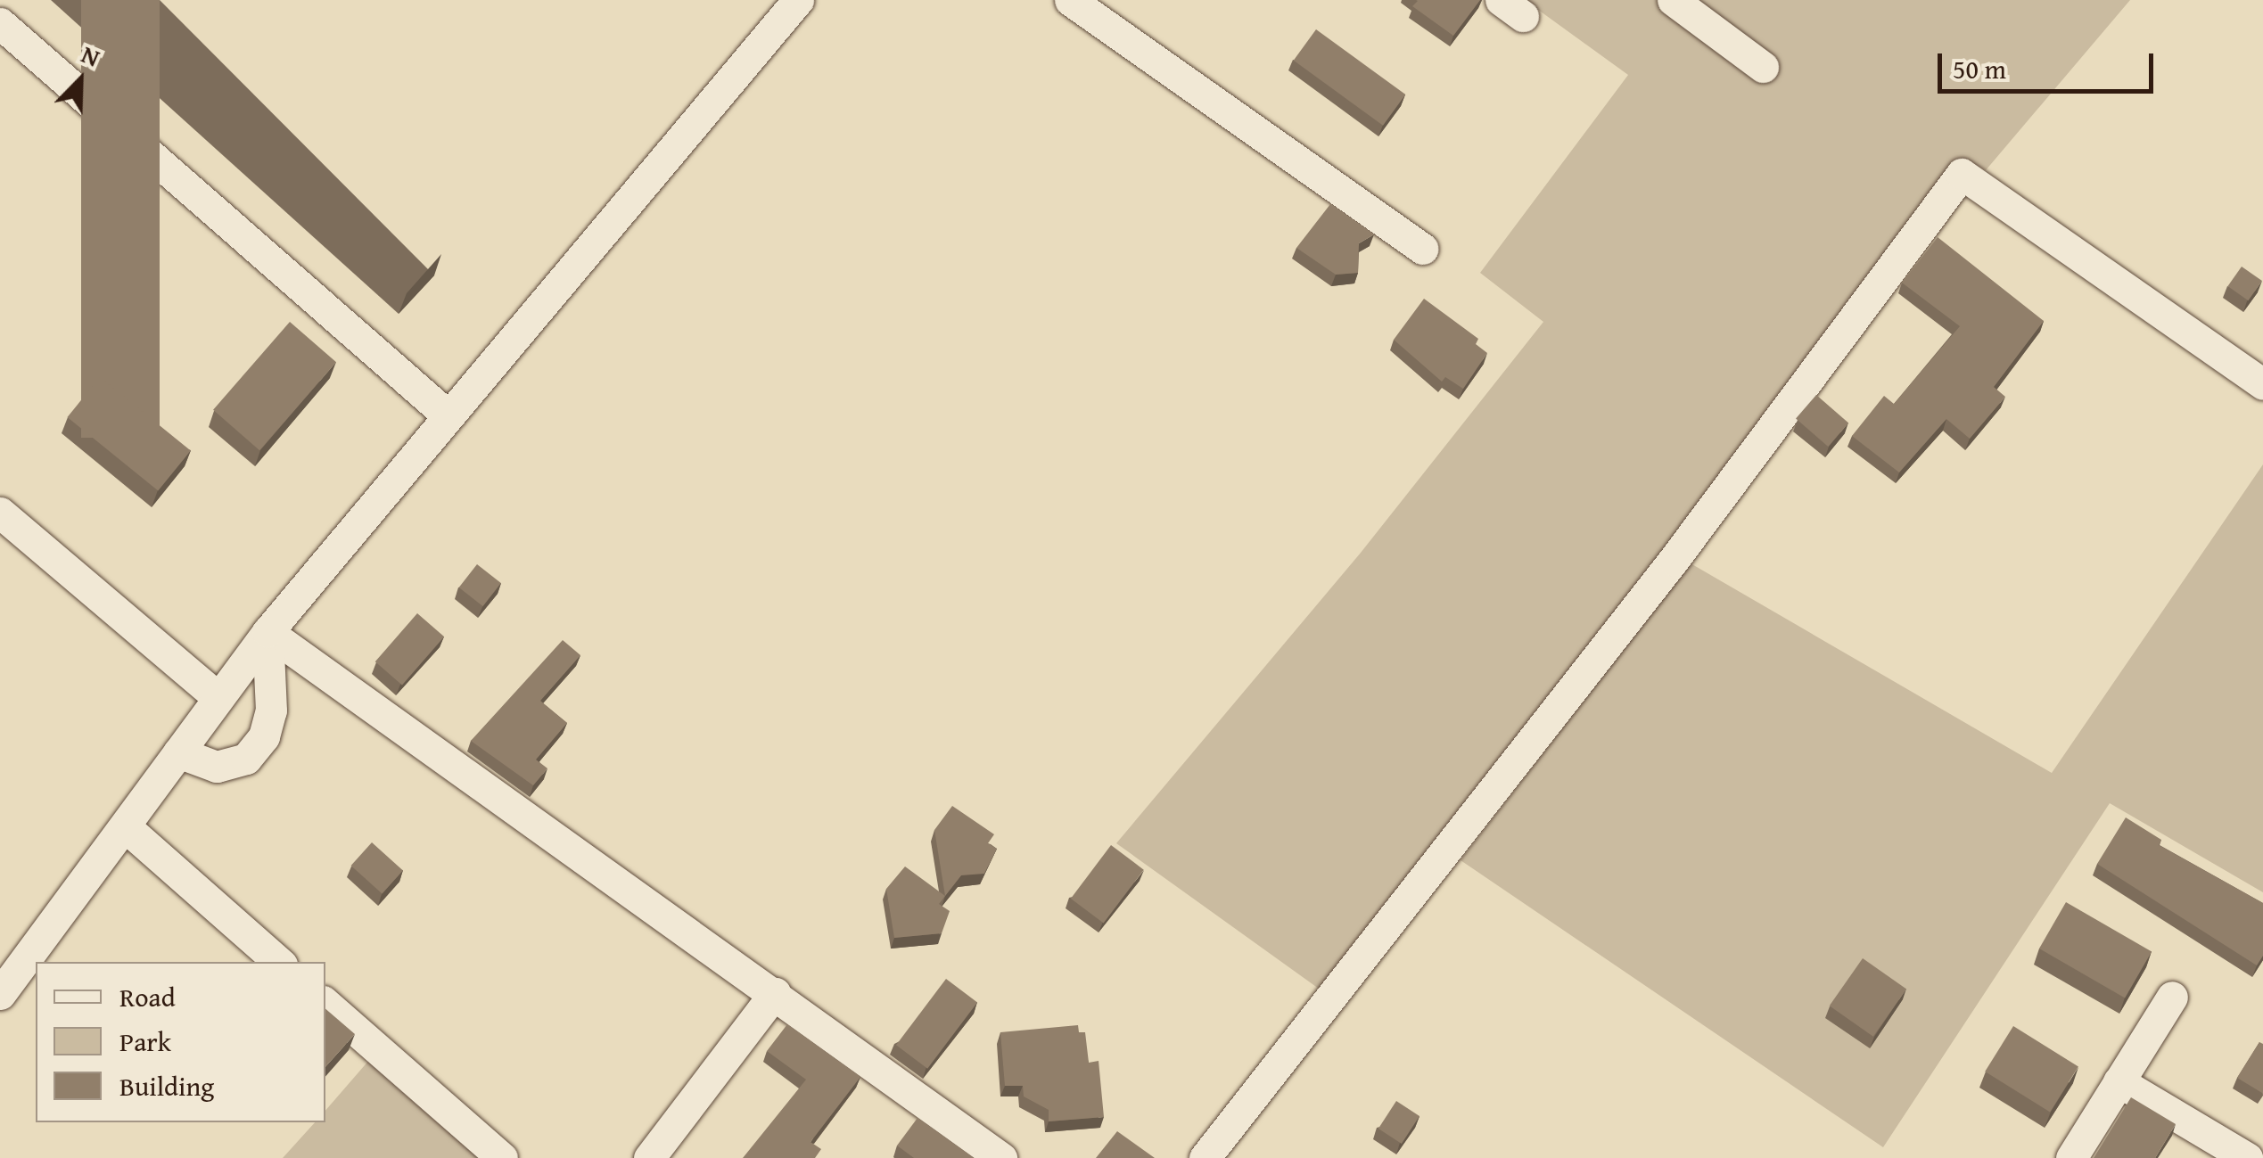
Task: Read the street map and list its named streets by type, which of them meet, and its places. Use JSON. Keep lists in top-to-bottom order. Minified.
{"legend":["Road","Park","Building"],"scale_bar":"50 m","north":"top right"}
